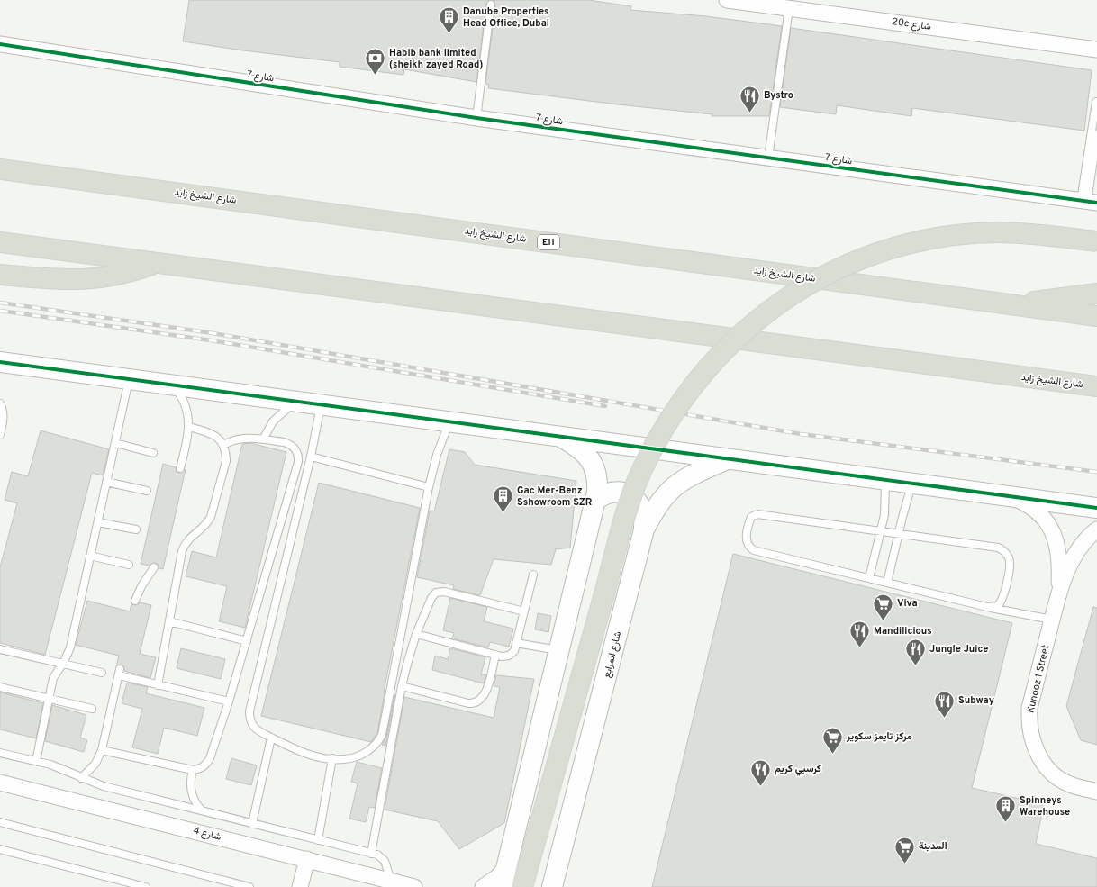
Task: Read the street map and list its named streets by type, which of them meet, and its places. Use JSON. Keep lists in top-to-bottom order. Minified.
{"streets":{"highway":["شارع الشيخ زايد","E11"],"street":["20c شارع","شارع 7","شارع المرابع","Kunooz 1 Street","شارع 4"]},"places":{"building":["Danube Properties Head Office, Dubai","Gac Mer-Benz Sshowroom SZR","Spinneys Warehouse"],"bank":["Habib bank limited (sheikh zayed Road)"],"restaurant":["Bystro","Mandilicious","Jungle Juice","Subway","كرسبي كريم"],"supermarket":["Viva","مركز تايمز سكوير","المدينة"]}}
